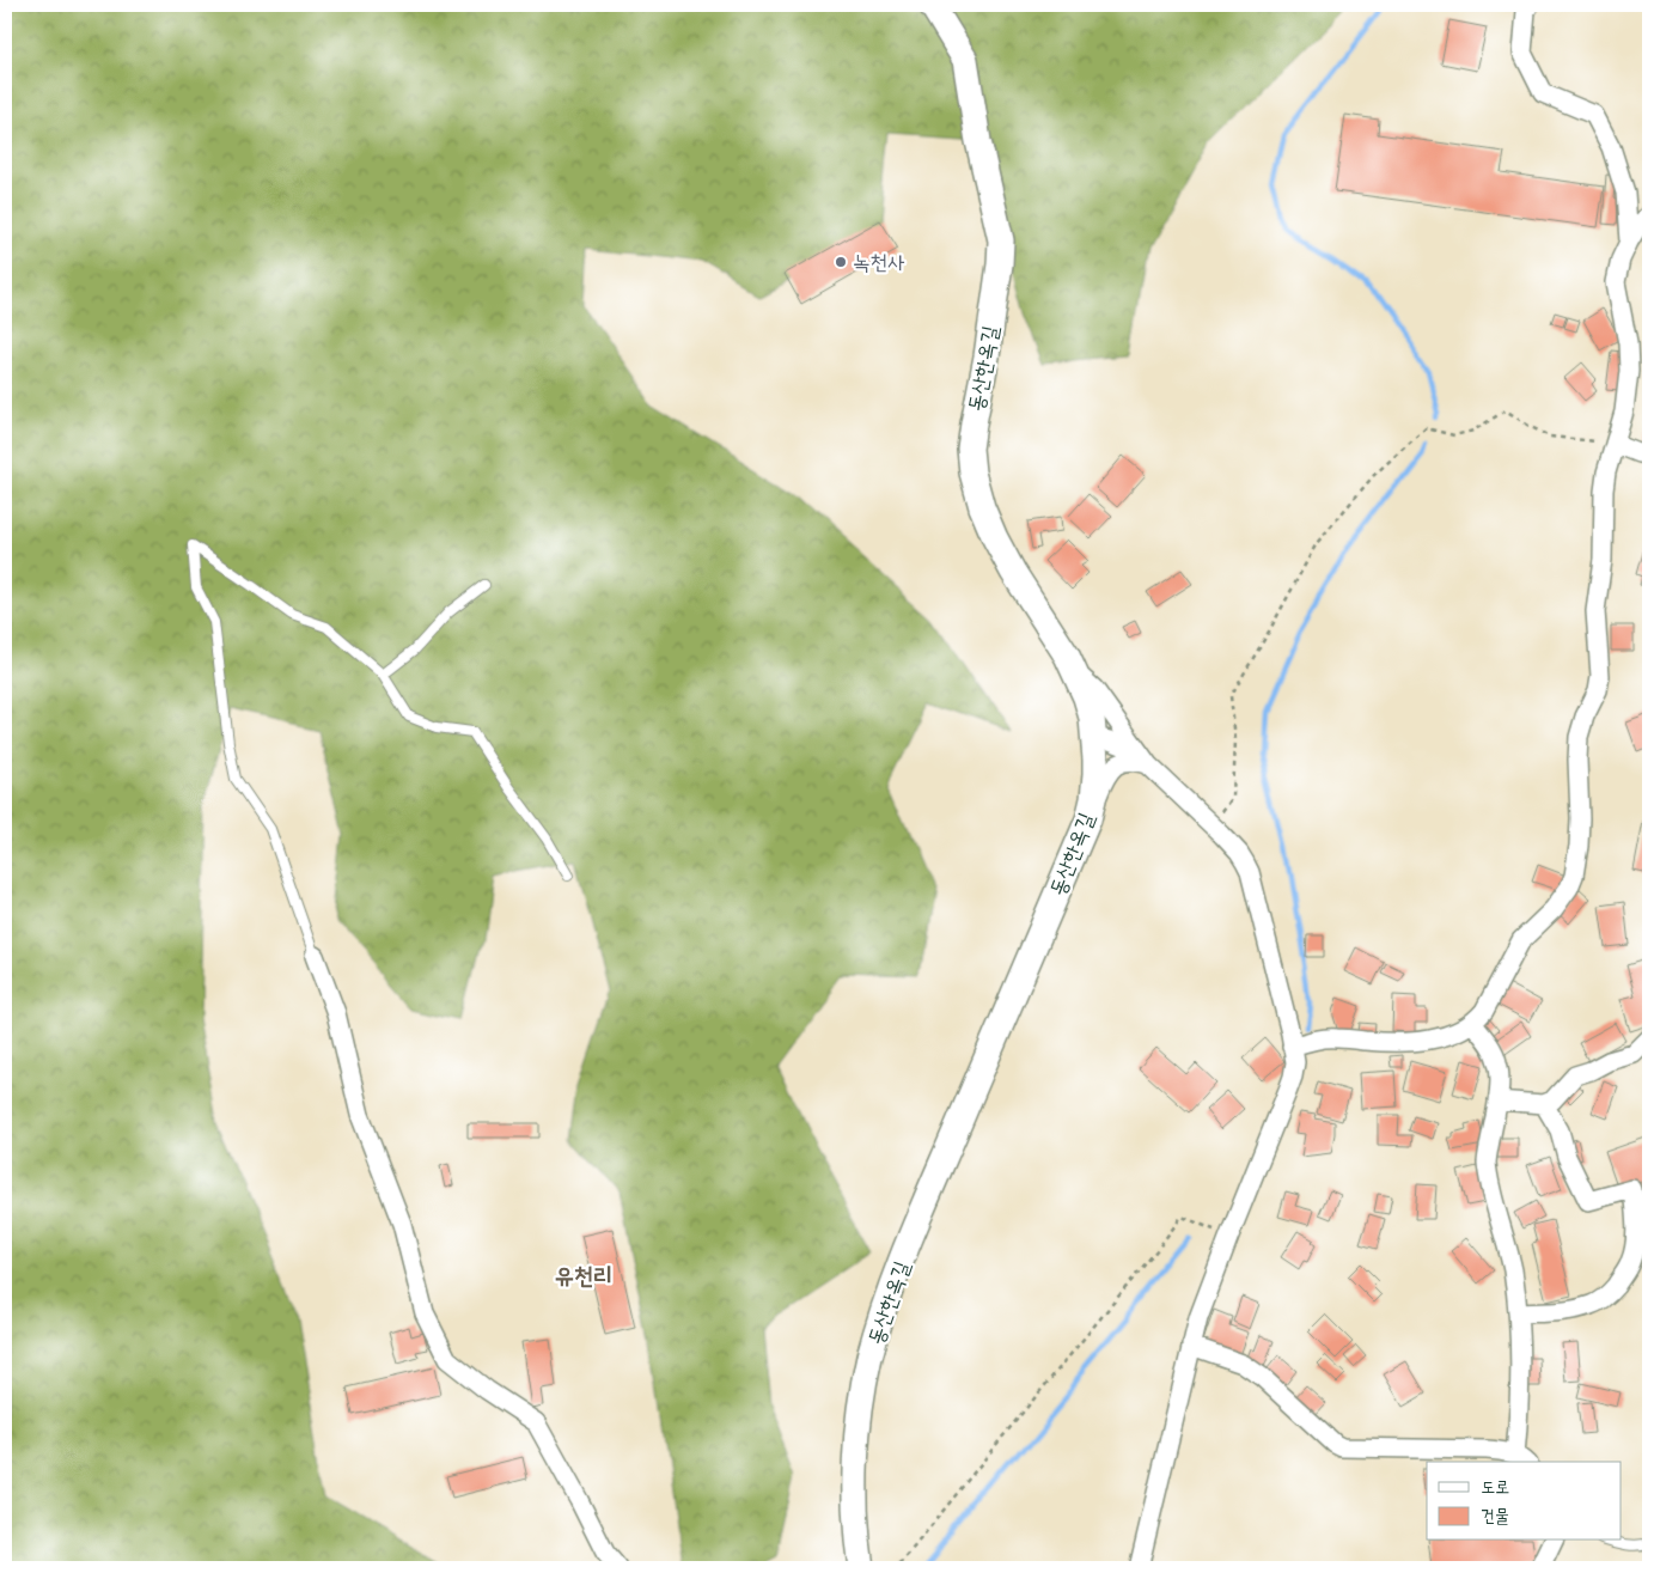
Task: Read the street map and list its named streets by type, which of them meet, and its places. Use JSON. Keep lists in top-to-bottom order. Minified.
{"streets":{"street":["동산한옥길"]},"districts":["유천리"],"places":["녹천사"],"legend":["도로","건물"]}
